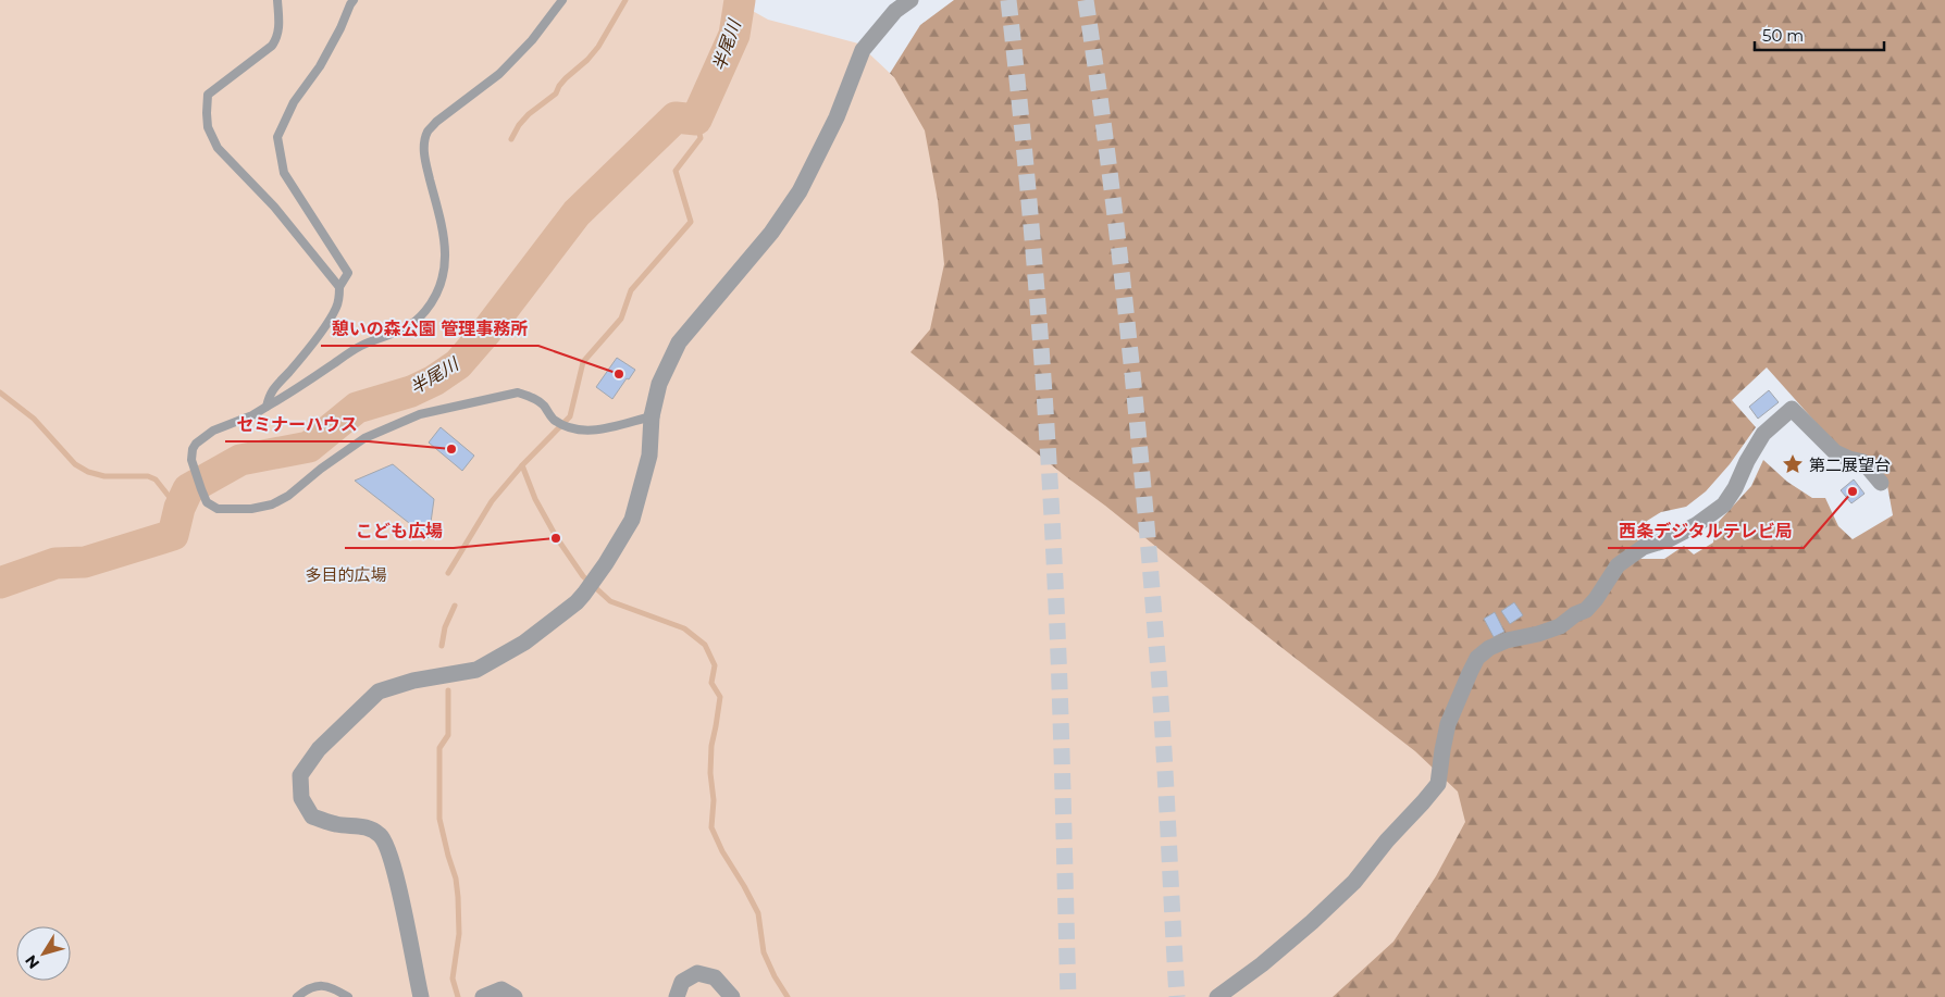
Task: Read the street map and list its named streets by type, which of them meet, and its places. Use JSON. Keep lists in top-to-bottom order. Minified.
{"water":["半尾川"],"parks":["多目的広場"],"places":{"other":["憩いの森公園 管理事務所","セミナーハウス","西条デジタルテレビ局","こども広場"],"place":["第二展望台"]},"scale_bar":"50 m","north":"bottom left"}
